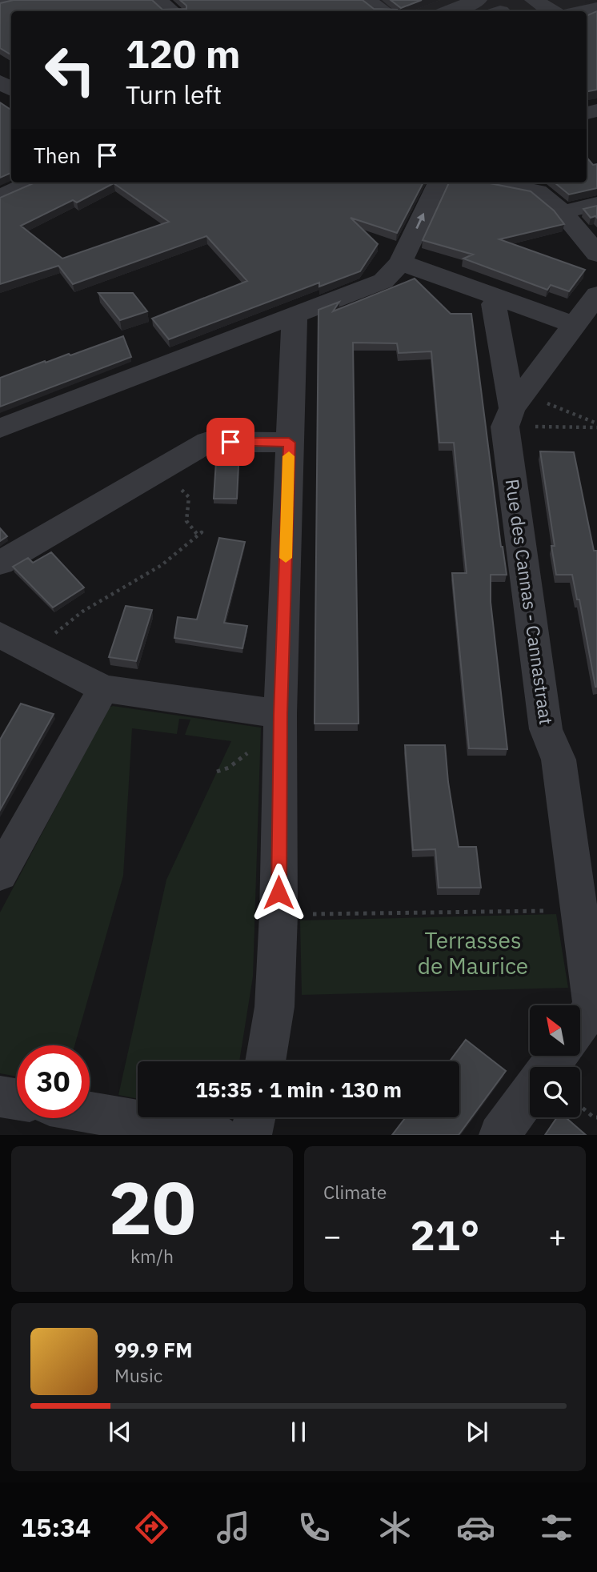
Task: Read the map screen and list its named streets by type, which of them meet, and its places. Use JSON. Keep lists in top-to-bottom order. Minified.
{"streets":{"street":["Rue des Cannas - Cannastraat"]},"parks":["Terrasses de Maurice"],"north":"top left","page":{"turn":["120 m","Turn left"],"then":"Then","limit":"30","trip":"15:35 · 1 min · 130 m","tile":[["20","km/h"],"Climate"],"heat":["−","21°","+"],"song":["99.9 FM","Music"],"tabs":"15:34"}}
